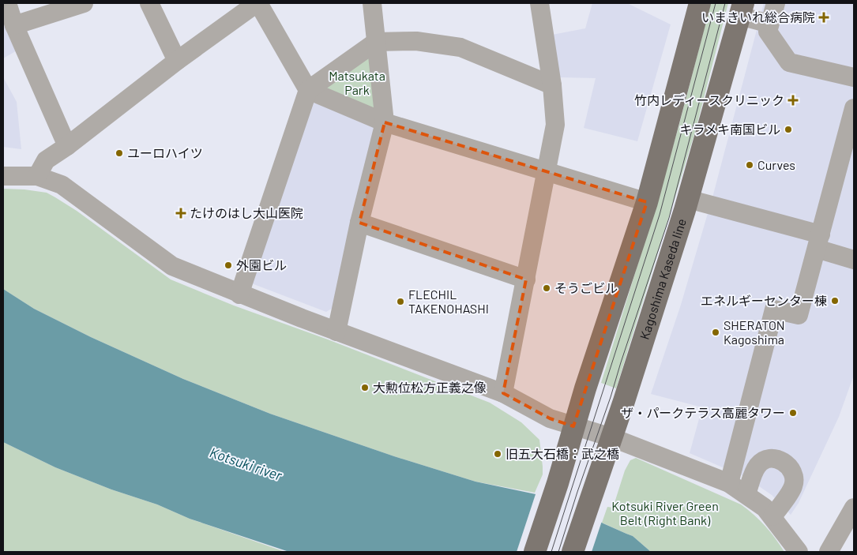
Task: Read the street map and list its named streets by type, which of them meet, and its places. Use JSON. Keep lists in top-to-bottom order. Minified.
{"streets":{"main road":["Kagoshima Kaseda line"]},"water":["Kotsuki river"],"parks":["Matsukata Park","Kotsuki River Green Belt (Right Bank)"],"places":{"health":["いまきいれ総合病院","竹内レディースクリニック","たけのはし大山医院"],"other":["キラメキ南国ビル","ユーロハイツ","Curves","外園ビル","そうごビル","エネルギーセンター棟","FLECHIL TAKENOHASHI","SHERATON Kagoshima","大勲位松方正義之像","ザ・パークテラス高麗タワー","旧五大石橋：武之橋"]}}
